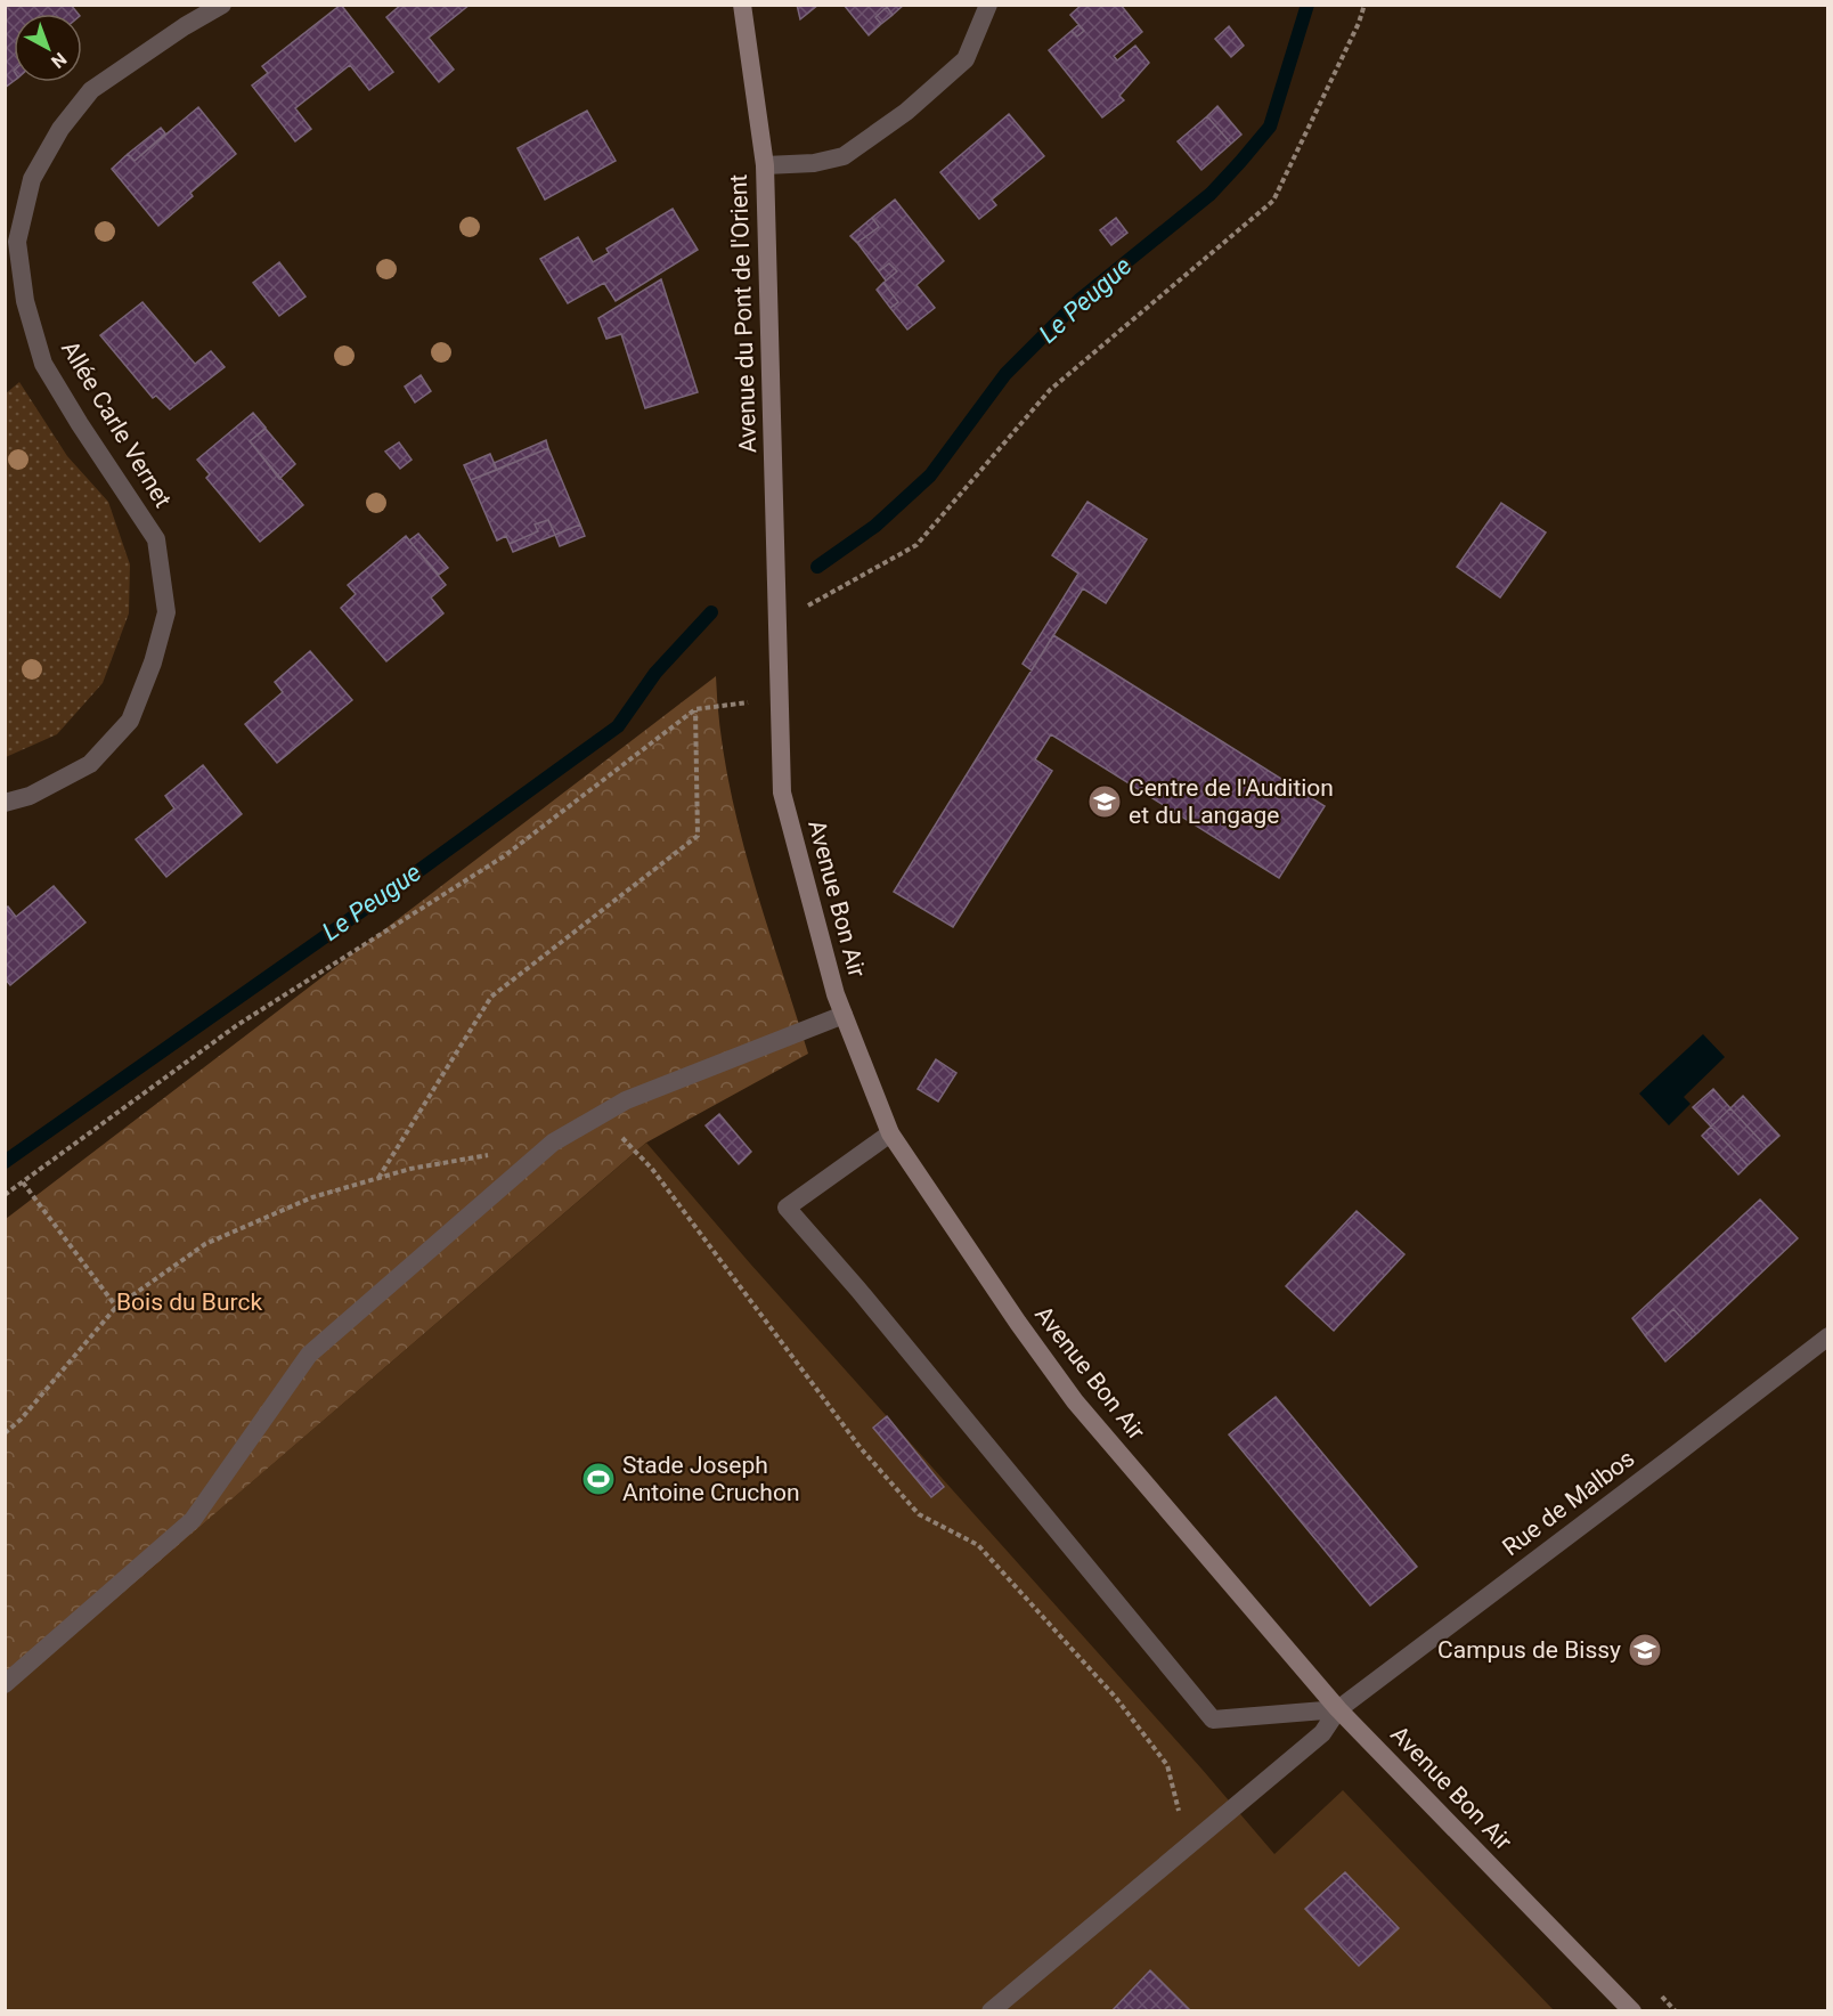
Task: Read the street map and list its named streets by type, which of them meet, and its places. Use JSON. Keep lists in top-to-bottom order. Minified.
{"streets":{"main road":["Avenue du Pont de l'Orient","Avenue Bon Air"],"street":["Allée Carle Vernet","Rue de Malbos"]},"crossings":[["Avenue du Pont de l'Orient","Avenue Bon Air"],["Avenue Bon Air","Rue de Malbos"]],"water":["Le Peugue"],"parks":["Bois du Burck"],"places":{"school or university":["Centre de l'Audition et du Langage","Campus de Bissy"],"sports":["Stade Joseph Antoine Cruchon"]},"north":"bottom right"}
